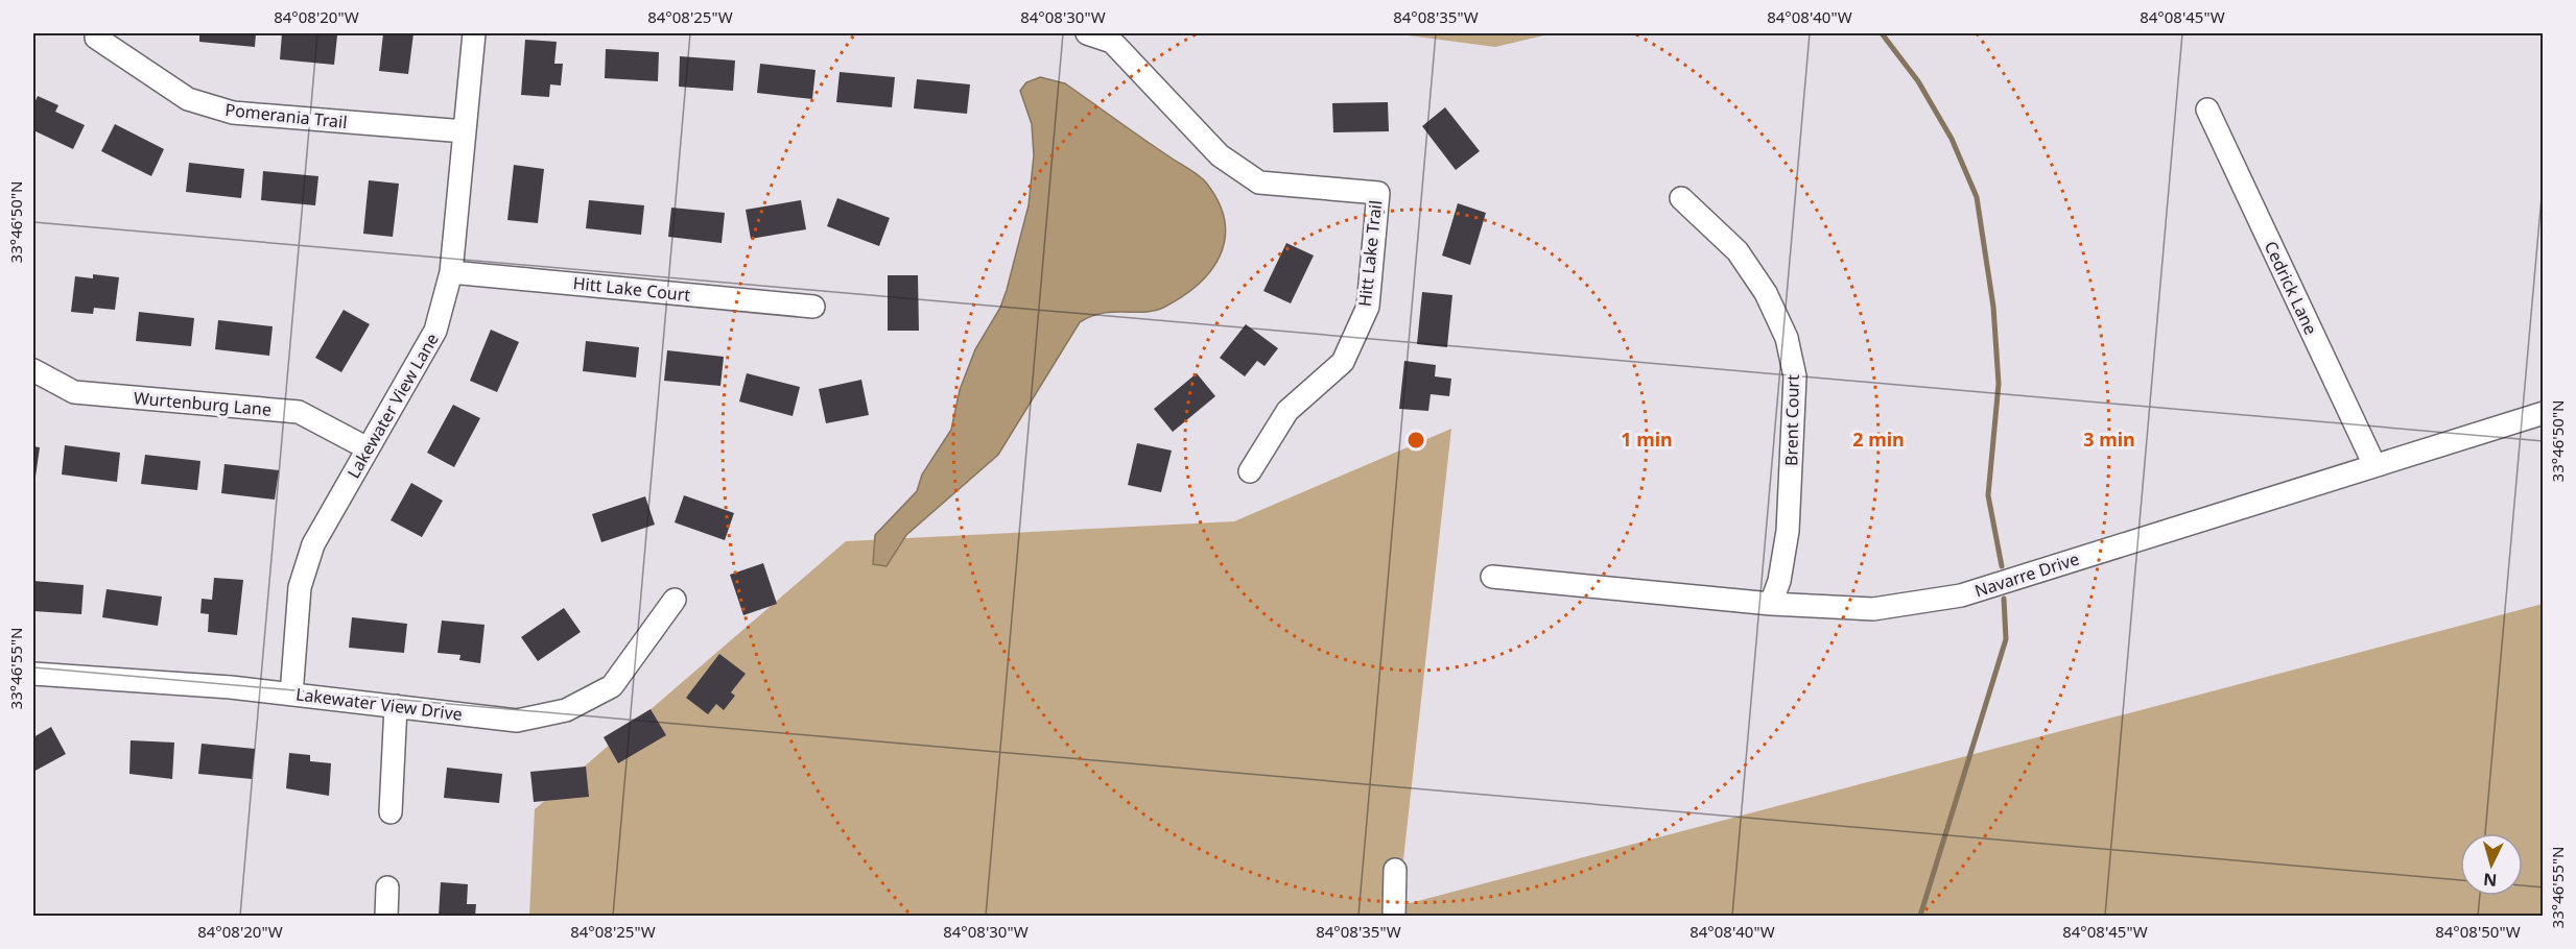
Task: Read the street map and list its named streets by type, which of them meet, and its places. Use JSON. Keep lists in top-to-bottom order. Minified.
{"streets":{"street":["Pomerania Trail","Hitt Lake Trail","Cedrick Lane","Hitt Lake Court","Wurtenburg Lane","Lakewater View Lane","Brent Court","Navarre Drive","Lakewater View Drive"]},"crossings":[["Pomerania Trail","Lakewater View Lane"],["Cedrick Lane","Navarre Drive"],["Hitt Lake Court","Lakewater View Lane"],["Wurtenburg Lane","Lakewater View Lane"],["Lakewater View Lane","Lakewater View Drive"],["Brent Court","Navarre Drive"]],"north":"bottom","coordinates":["84°08'20\"W","84°08'25\"W","84°08'30\"W","84°08'35\"W","84°08'40\"W","84°08'45\"W","33°46'50\"N","33°46'55\"N","84°08'50\"W"],"rings":["1 min","2 min","3 min"]}
